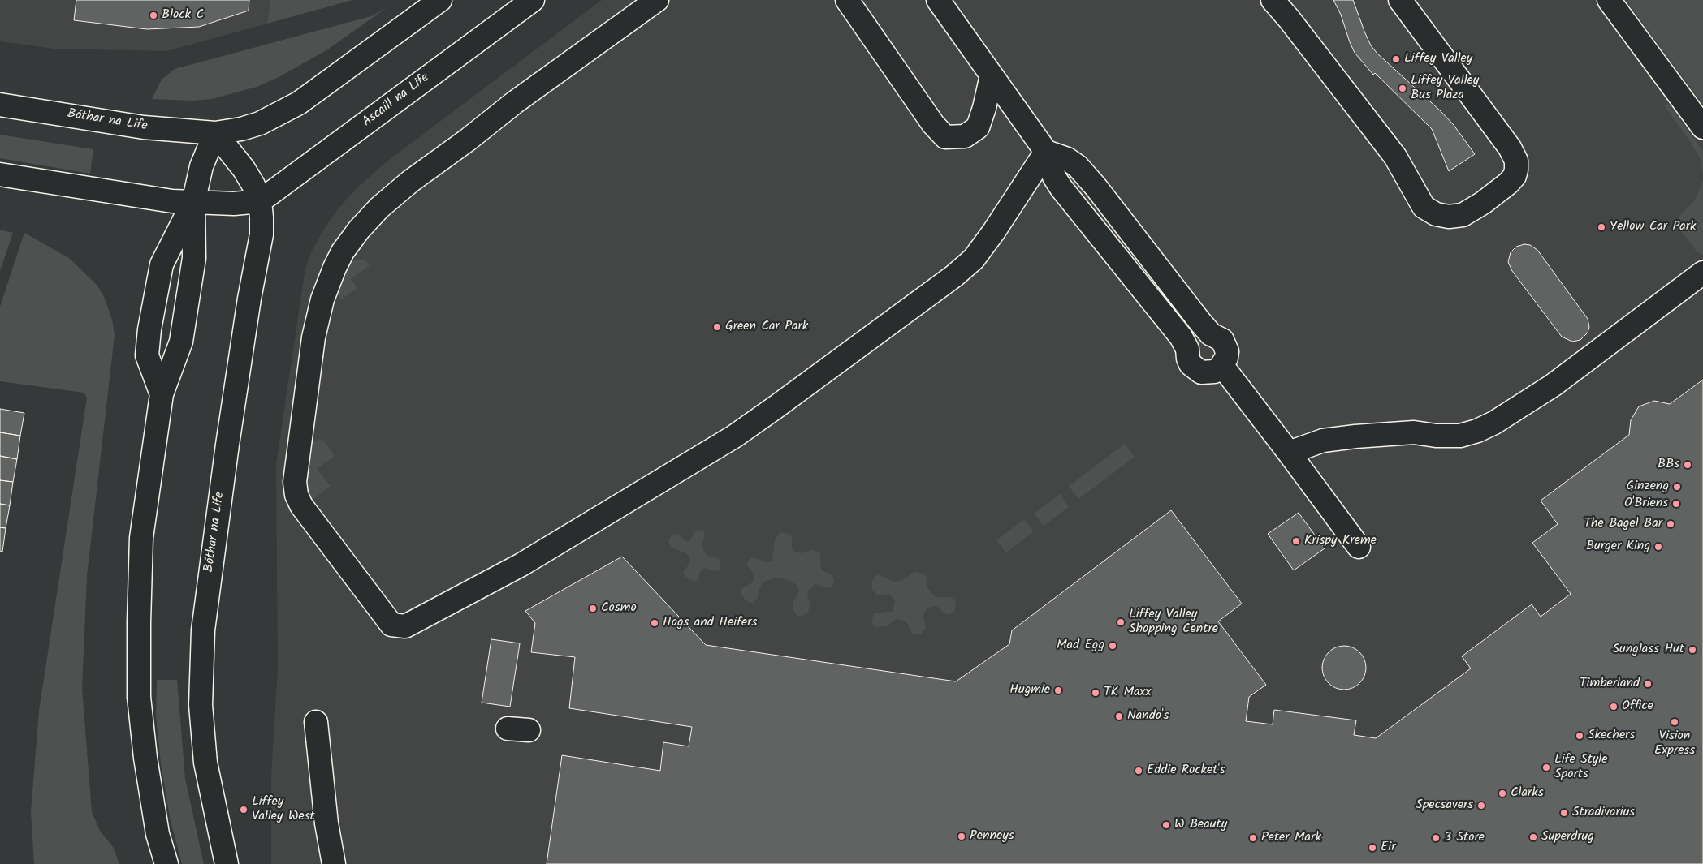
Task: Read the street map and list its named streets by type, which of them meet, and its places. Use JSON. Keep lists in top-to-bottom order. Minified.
{"streets":{"street":["Ascaill na Life","Bóthar na Life"]},"crossings":[["Ascaill na Life","Bóthar na Life"]],"places":["Block C","Liffey Valley","Liffey Valley Bus Plaza","Yellow Car Park","Green Car Park","BBs","Ginzeng","O'Briens","The Bagel Bar","Krispy Kreme","Burger King","Cosmo","Liffey Valley Shopping Centre","Hogs and Heifers","Mad Egg","Sunglass Hut","Timberland","Hugmie","TK Maxx","Office","Nando's","Vision Express","Skechers","Life Style Sports","Eddie Rocket's","Clarks","Specsavers","Liffey Valley West","Stradivarius","W Beauty","Penneys","Superdrug","Peter Mark","3 Store","Eir"]}
